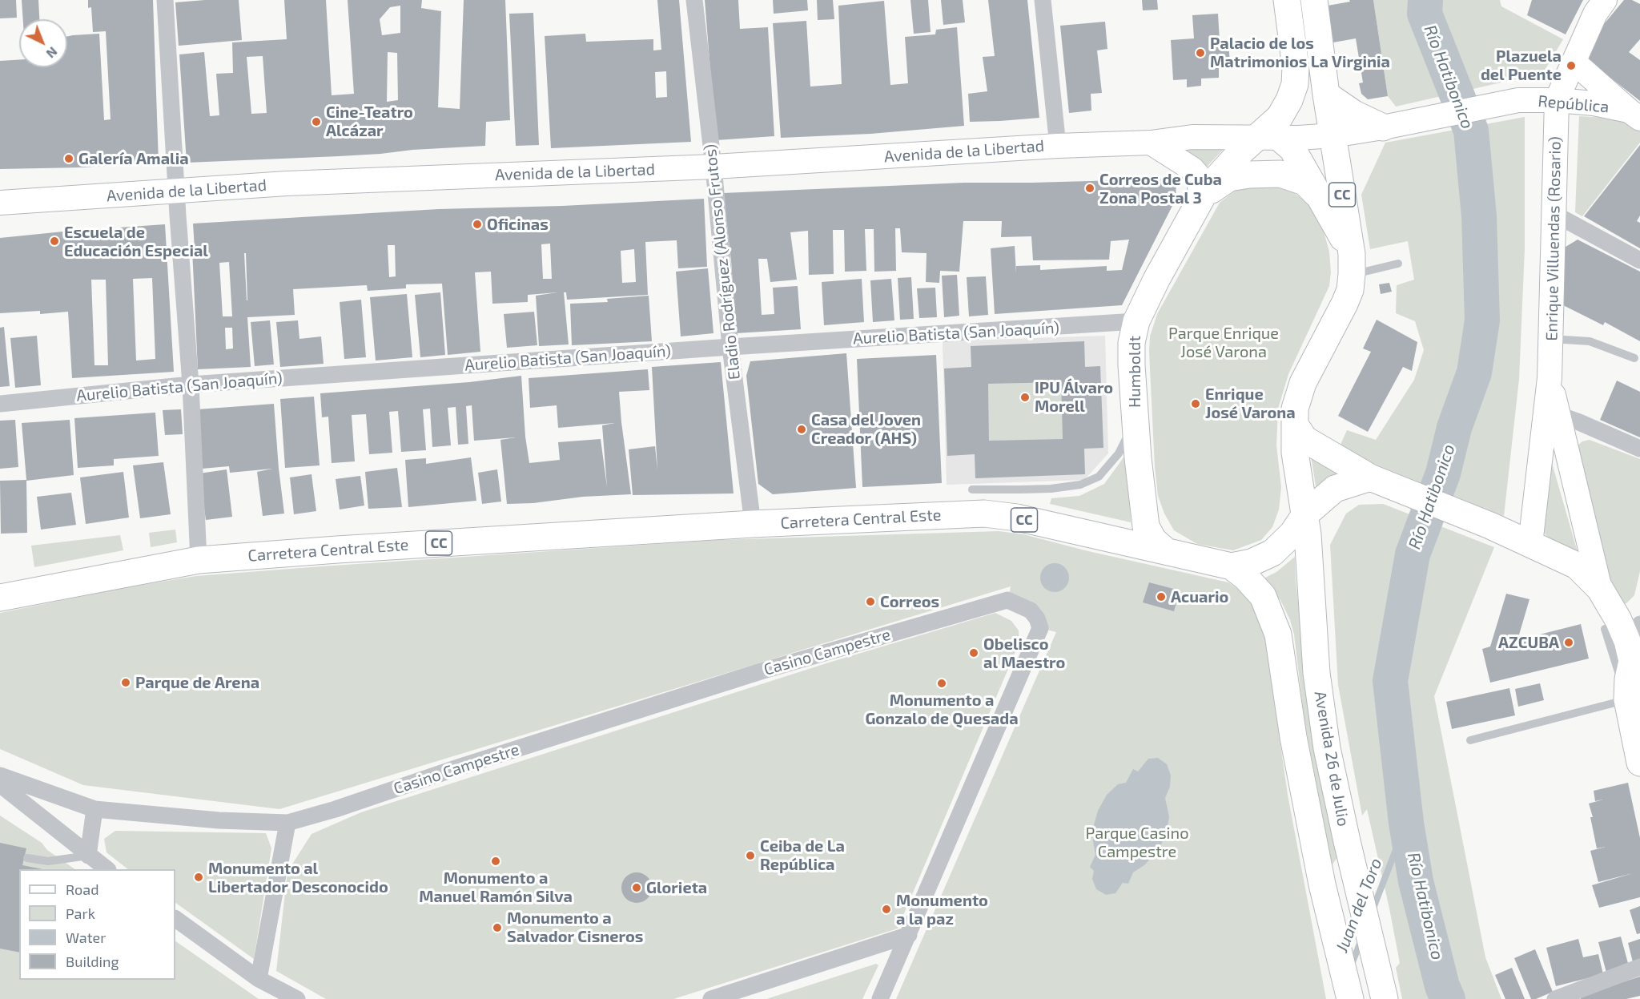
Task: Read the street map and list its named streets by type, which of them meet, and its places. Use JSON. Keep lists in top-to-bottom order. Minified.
{"streets":{"main road":["República","Avenida de la Libertad","CC","Enrique Villuendas (Rosario)","Humboldt","Carretera Central Este","Avenida 26 de Julio"],"street":["Eladio Rodríguez (Alonso Frutos)","Aurelio Batista (San Joaquín)","Casino Campestre"]},"crossings":[["República","Avenida de la Libertad"],["República","Enrique Villuendas (Rosario)"],["Avenida de la Libertad","CC"],["Avenida de la Libertad","Eladio Rodríguez (Alonso Frutos)"],["Avenida de la Libertad","Humboldt"],["CC","Carretera Central Este"],["CC","Avenida 26 de Julio"],["Eladio Rodríguez (Alonso Frutos)","Aurelio Batista (San Joaquín)"],["Eladio Rodríguez (Alonso Frutos)","Carretera Central Este"],["Aurelio Batista (San Joaquín)","Humboldt"],["Humboldt","Carretera Central Este"],["Carretera Central Este","Avenida 26 de Julio"]],"water":["Río Hatibonico","Juan del Toro"],"parks":["Parque Enrique José Varona","Parque Casino Campestre"],"places":["Palacio de los Matrimonios La Virginia","Plazuela del Puente","Cine-Teatro Alcázar","Galería Amalia","Correos de Cuba Zona Postal 3","Oficinas","Escuela de Educación Especial","IPU Álvaro Morell","Enrique José Varona","Casa del Joven Creador (AHS)","Acuario","Correos","AZCUBA","Obelisco al Maestro","Parque de Arena","Monumento a Gonzalo de Quesada","Ceiba de La República","Monumento a Manuel Ramón Silva","Monumento al Libertador Desconocido","Glorieta","Monumento a la paz","Monumento a Salvador Cisneros"],"legend":["Road","Park","Water","Building"],"north":"bottom right"}
